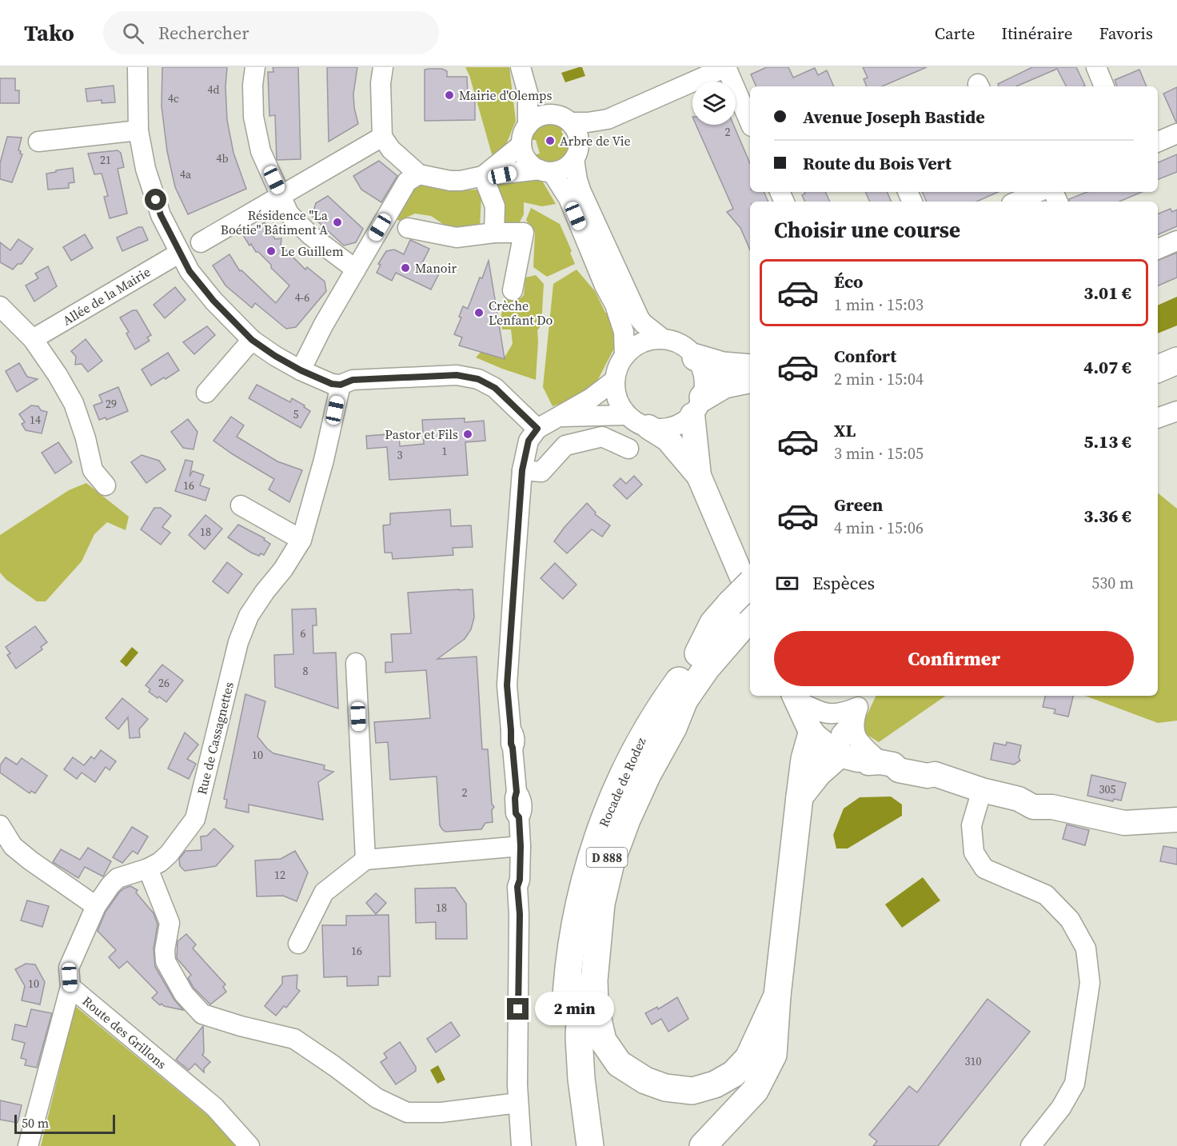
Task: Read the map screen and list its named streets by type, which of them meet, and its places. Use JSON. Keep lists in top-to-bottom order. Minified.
{"streets":{"highway":["Rocade de Rodez","D 888"],"street":["Allée de la Mairie","Rue de Cassagnettes","Route des Grillons"]},"crossings":[["Rue de Cassagnettes","Route des Grillons"]],"places":["Mairie d'Olemps","Arbre de Vie","Résidence \"La Boétie\" Bâtiment A","Le Guillem","Manoir","Crèche L'enfant Do","Pastor et Fils"],"house_numbers":["4d","4c","2","4b","21","4a","4-6","29","5","14","1","3","16","18","6","8","26","10","305","2","12","18","16","10","310"],"scale_bar":"50 m","page":{"header":"Tako","search":"Rechercher","nav":["Carte","Itinéraire","Favoris"],"banner":["Avenue Joseph Bastide","Route du Bois Vert"],"heading":"Choisir une course","list":[{"name":"Éco","note":"1 min · 15:03","value":"3.01 €"},{"name":"Confort","note":"2 min · 15:04","value":"4.07 €"},{"name":"XL","note":"3 min · 15:05","value":"5.13 €"},{"name":"Green","note":"4 min · 15:06","value":"3.36 €"}],"pay":["Espèces","530 m"],"buttons":"Confirmer","bubble":"2 min","scale":"50 m"}}
